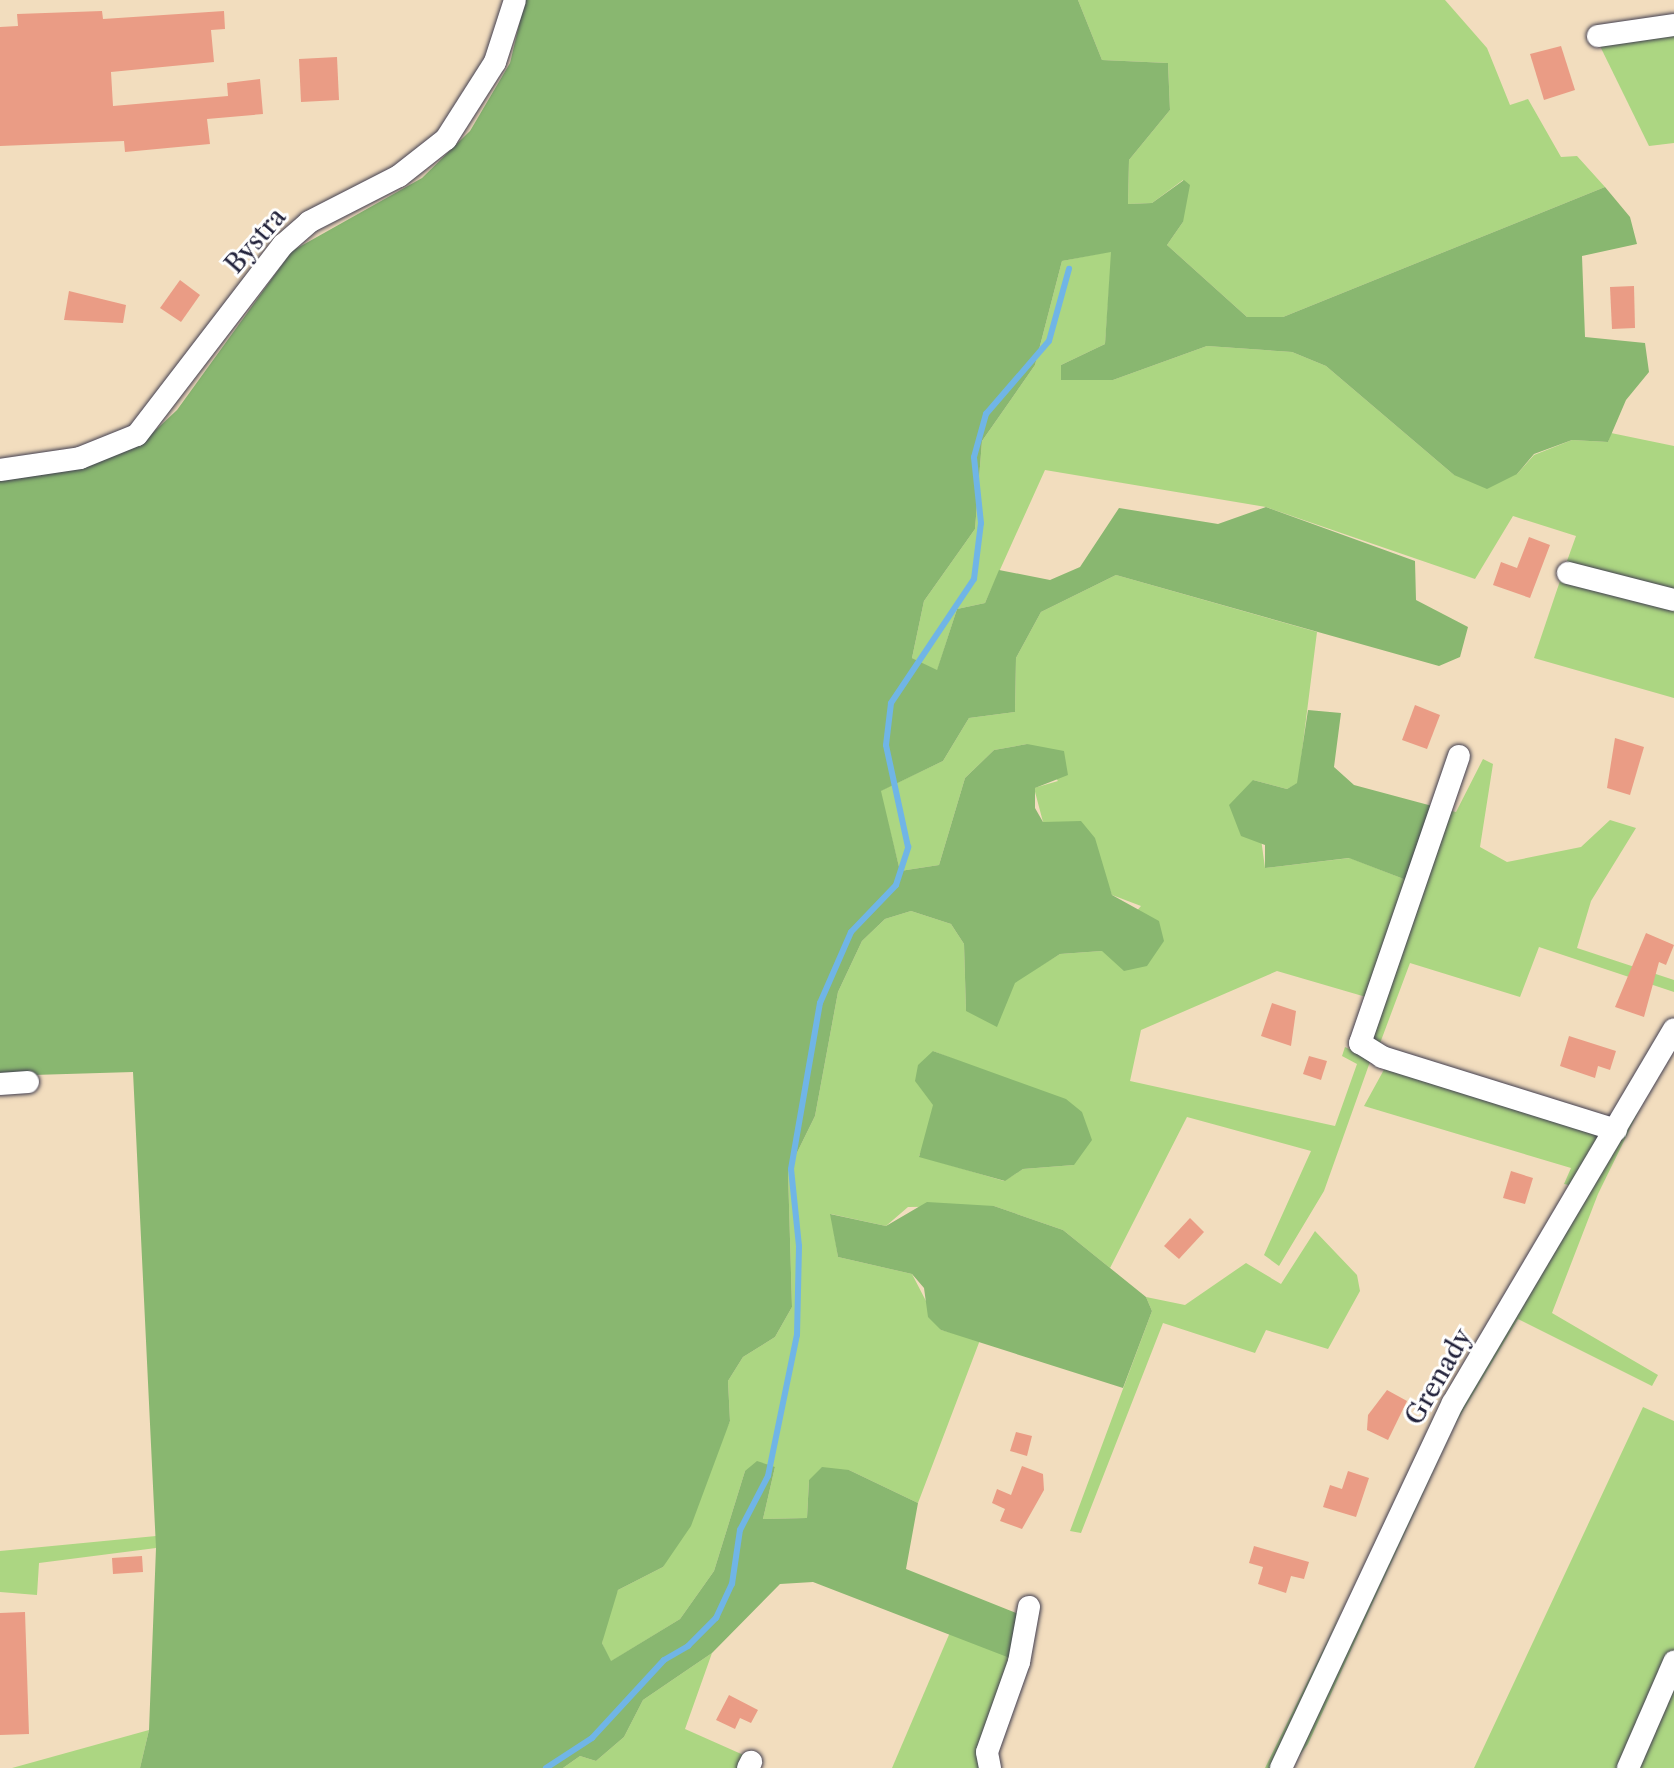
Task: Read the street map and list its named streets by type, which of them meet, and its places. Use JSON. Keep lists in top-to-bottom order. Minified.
{"streets":{"street":["Bystra","Grenady"]}}
